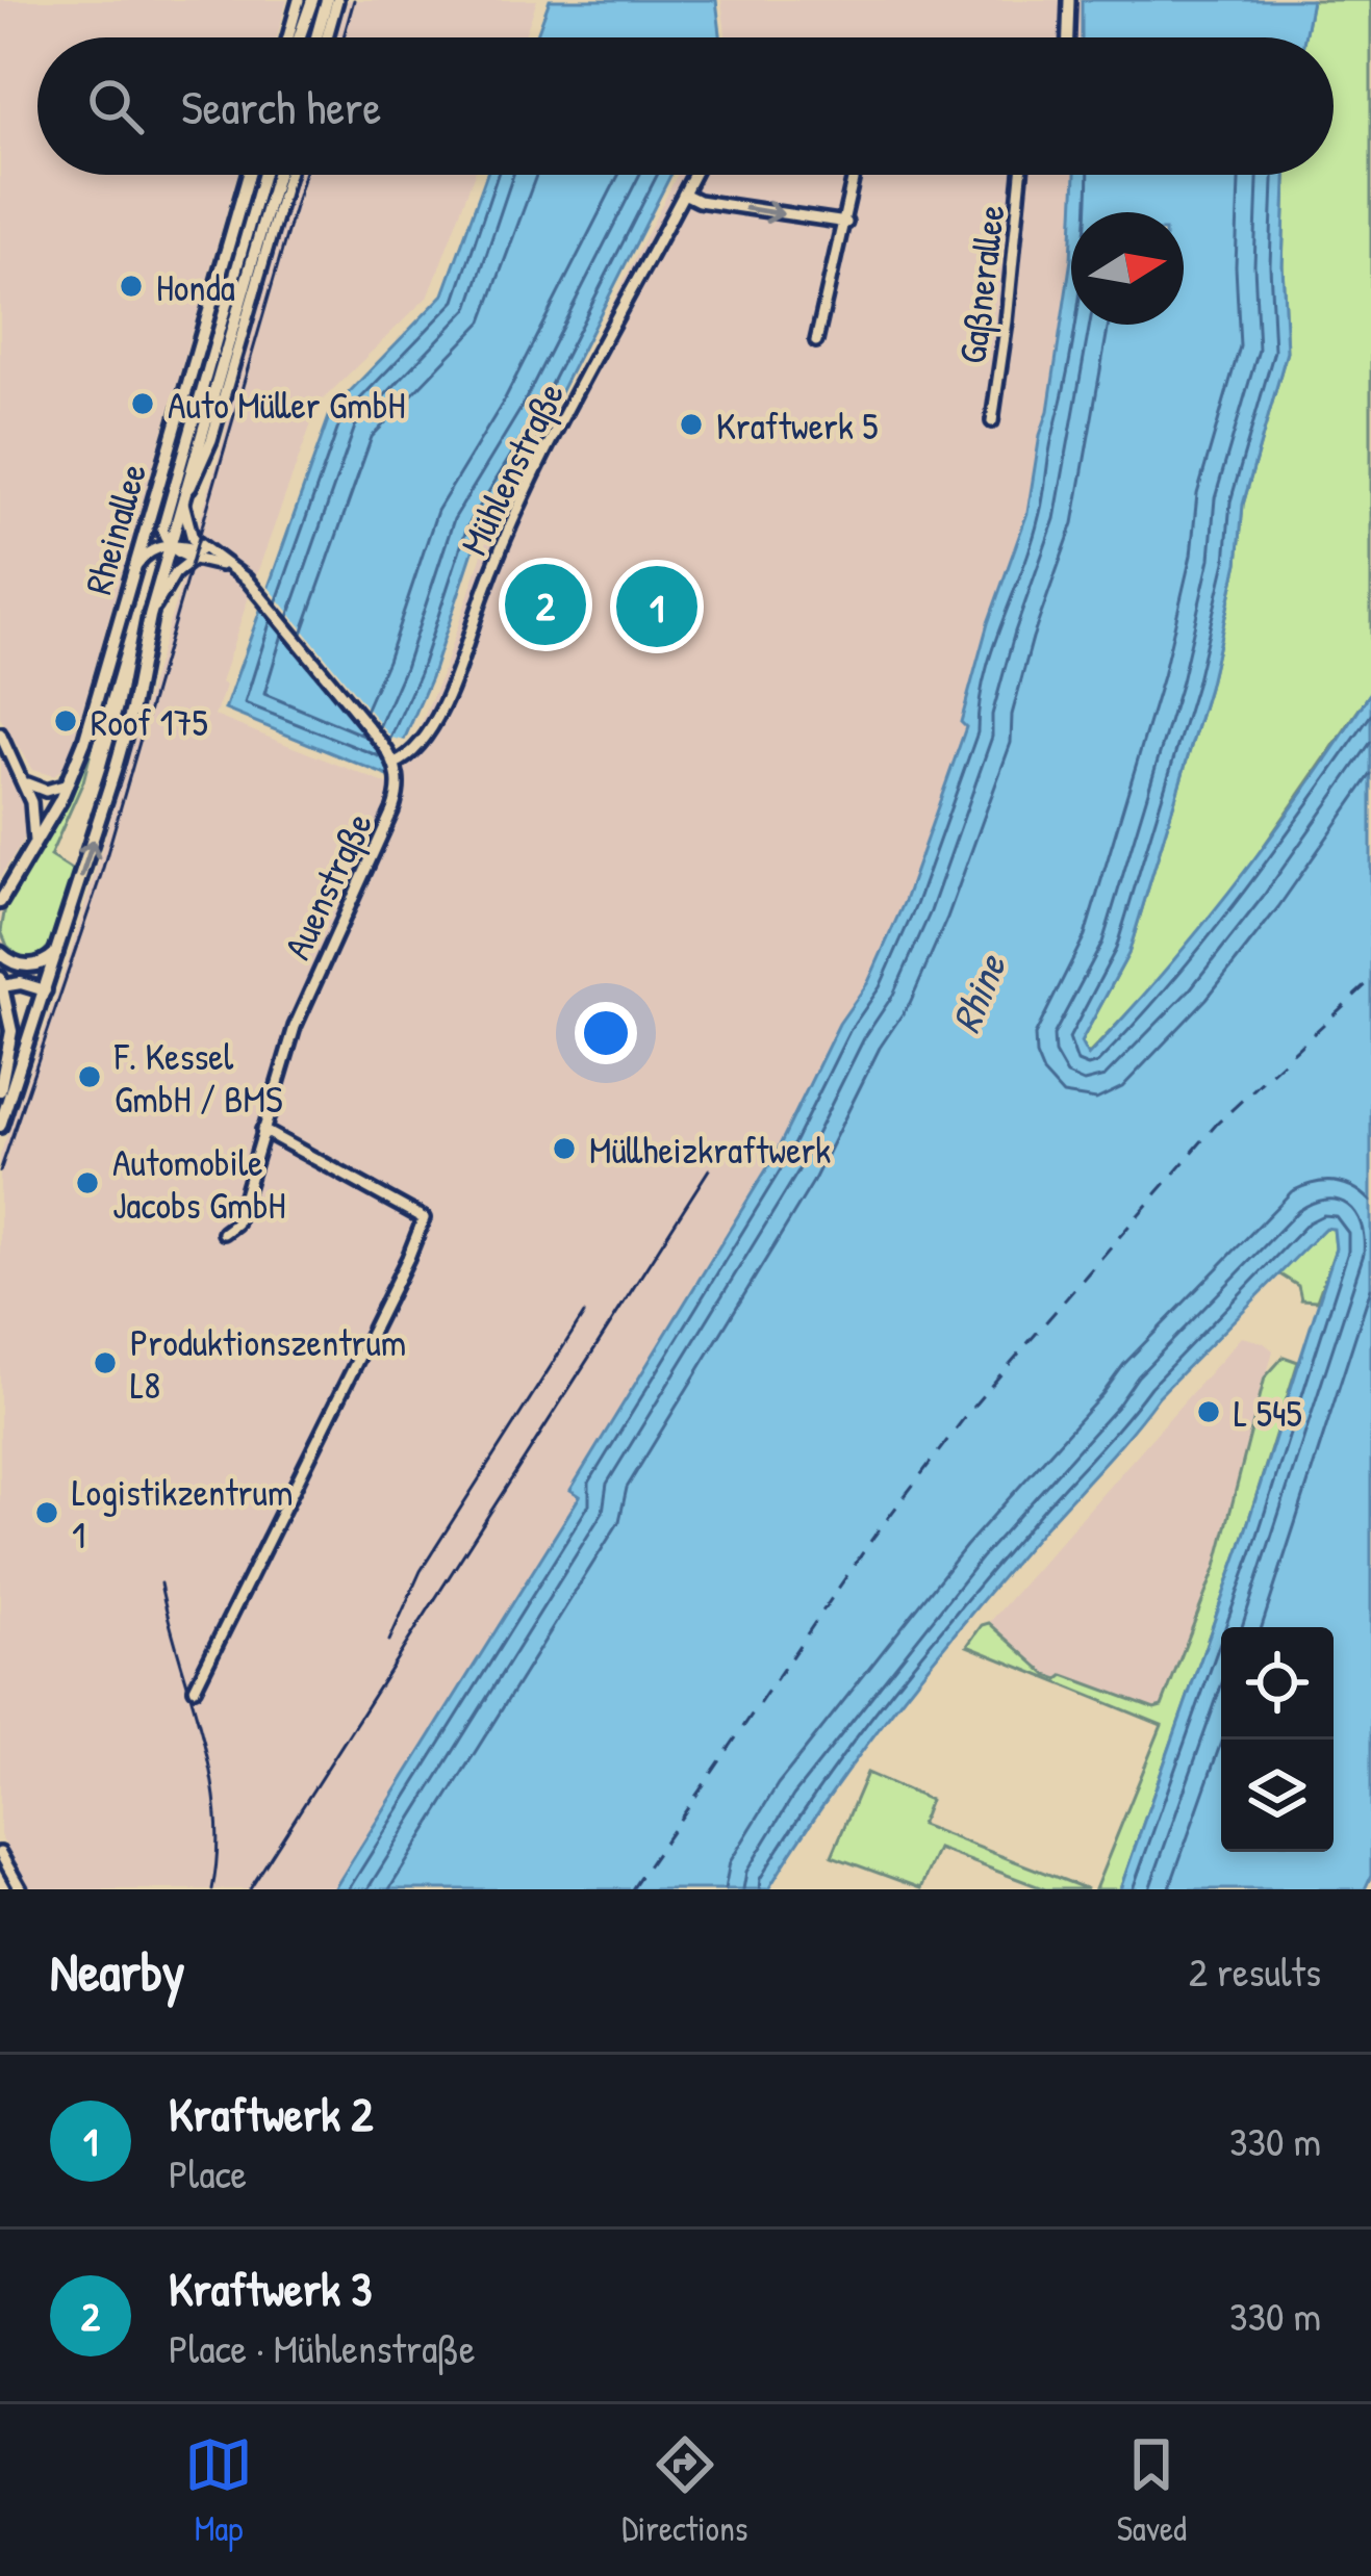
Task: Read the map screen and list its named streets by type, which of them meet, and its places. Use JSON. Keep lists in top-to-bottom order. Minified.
{"streets":{"main road":["Rheinallee"],"street":["Gaßnerallee","Mühlenstraße","Auenstraße"]},"crossings":[["Mühlenstraße","Auenstraße"]],"water":["Rhine"],"places":["Honda","Auto Müller GmbH","Kraftwerk 5","Roof 175","F. Kessel GmbH / BMS","Müllheizkraftwerk","Automobile Jacobs GmbH","Produktionszentrum L8","L 545","Logistikzentrum 1"],"north":"right","page":{"search":"Search here","pins":["2","1"],"heading":["Nearby","2 results"],"list":[{"mark":"1","name":"Kraftwerk 2","note":"Place","value":"330 m"},{"mark":"2","name":"Kraftwerk 3","note":"Place · Mühlenstraße","value":"330 m"}],"nav":["Map","Directions","Saved"]}}
